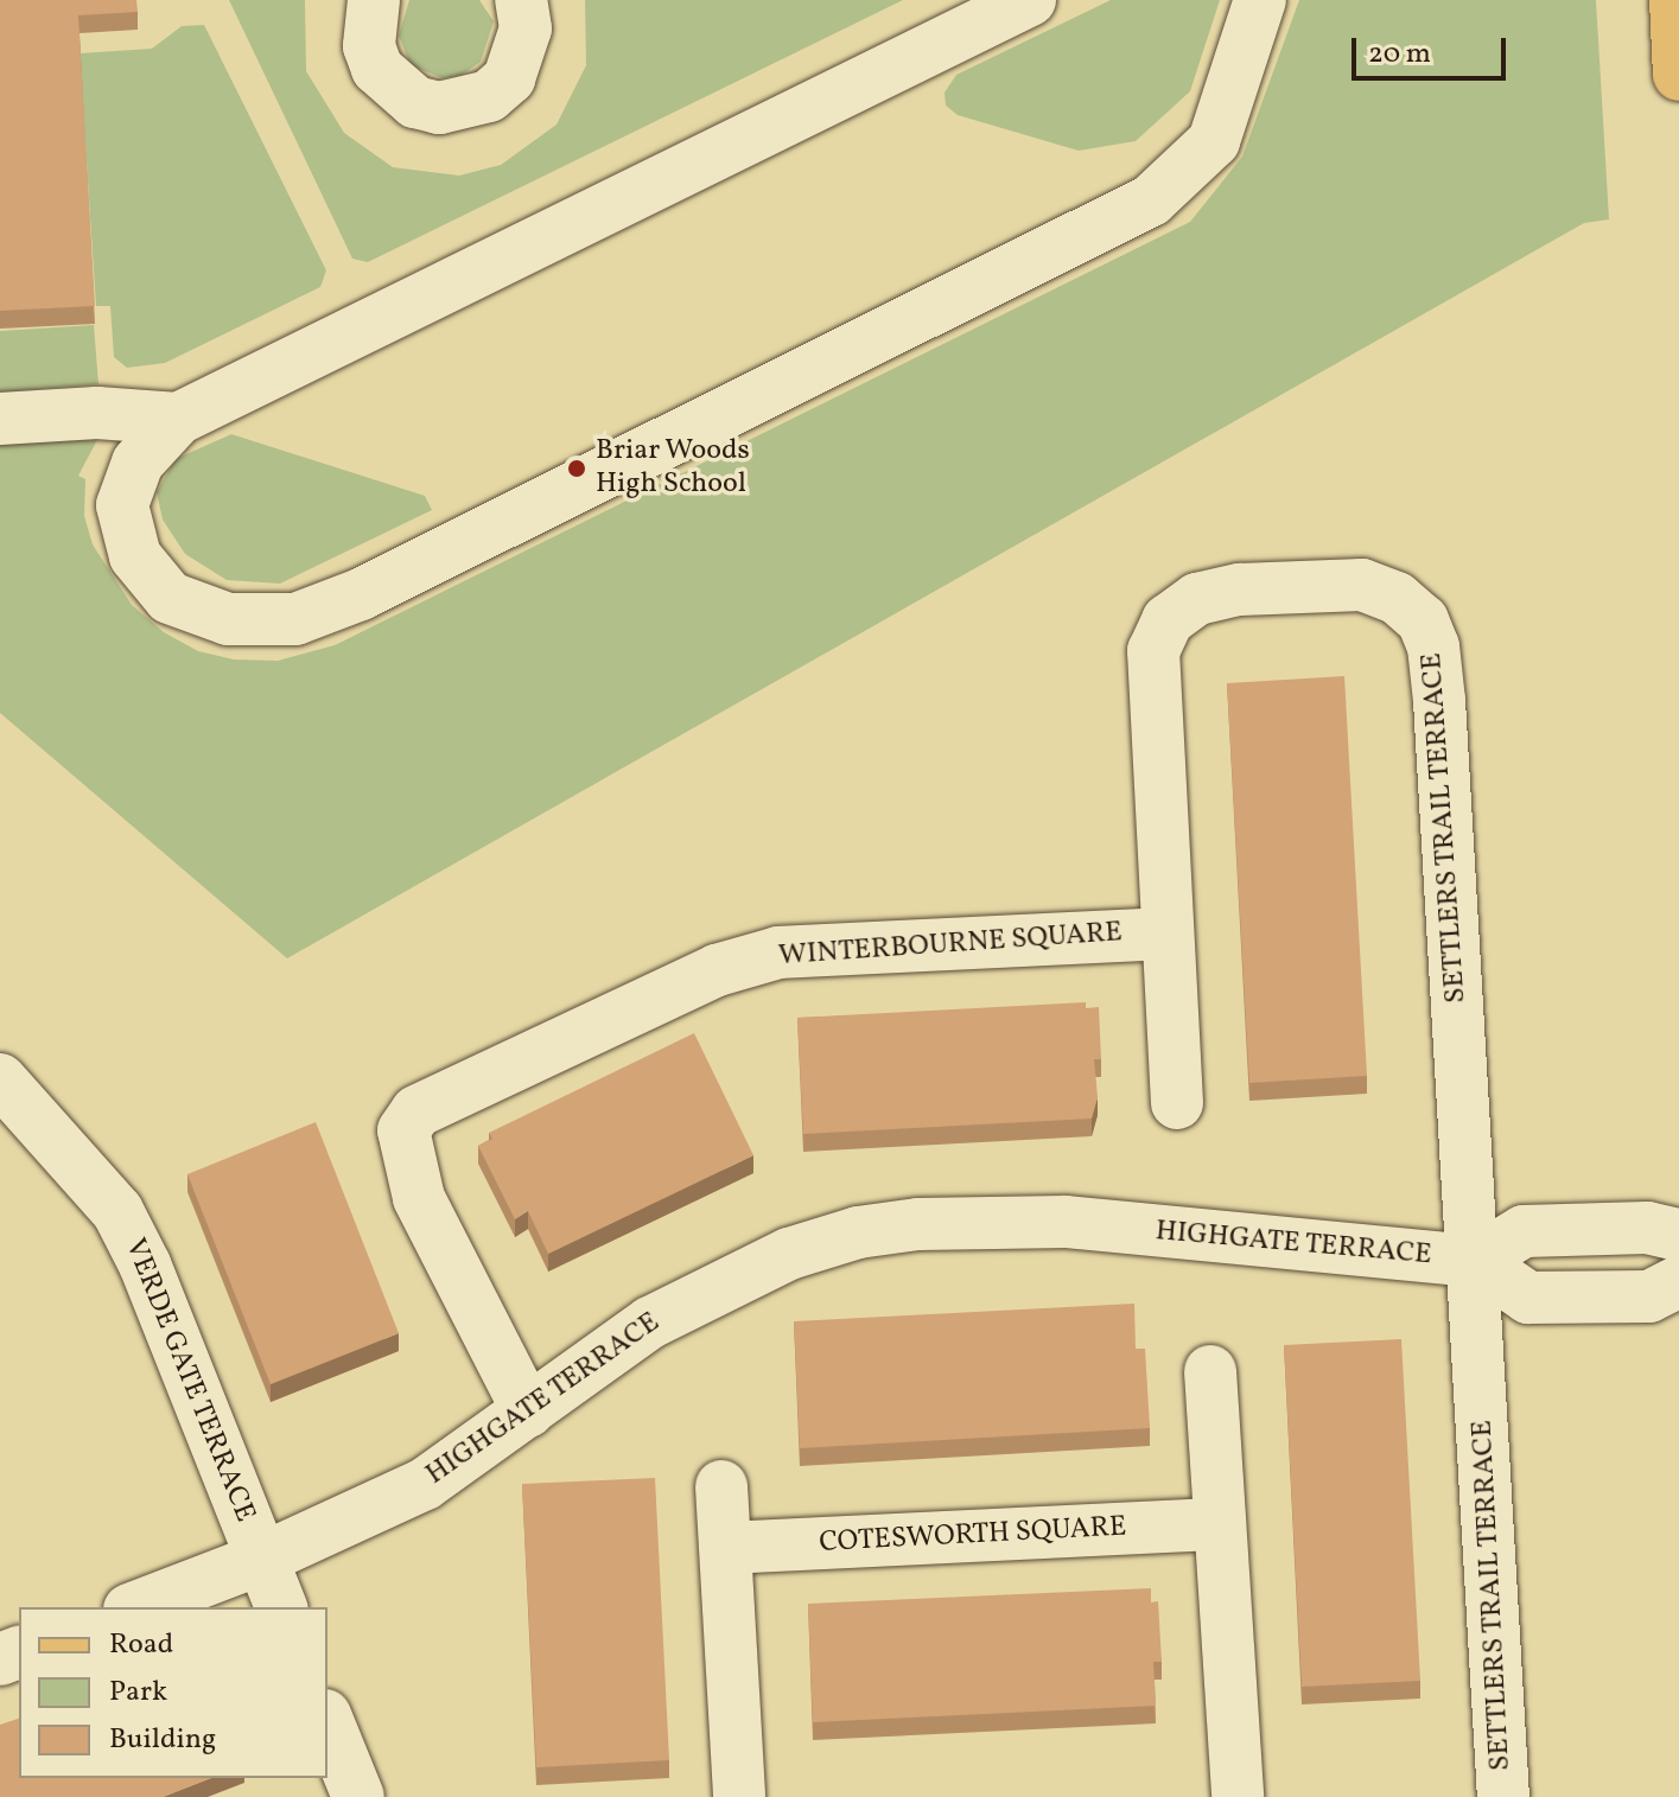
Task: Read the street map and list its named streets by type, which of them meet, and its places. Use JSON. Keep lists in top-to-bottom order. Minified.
{"streets":{"street":["SETTLERS TRAIL TERRACE","WINTERBOURNE SQUARE","HIGHGATE TERRACE","VERDE GATE TERRACE","COTESWORTH SQUARE"]},"crossings":[["SETTLERS TRAIL TERRACE","WINTERBOURNE SQUARE"],["SETTLERS TRAIL TERRACE","HIGHGATE TERRACE"],["WINTERBOURNE SQUARE","HIGHGATE TERRACE"],["HIGHGATE TERRACE","VERDE GATE TERRACE"]],"places":["Briar Woods High School"],"legend":["Road","Park","Building"],"scale_bar":"20 m"}
